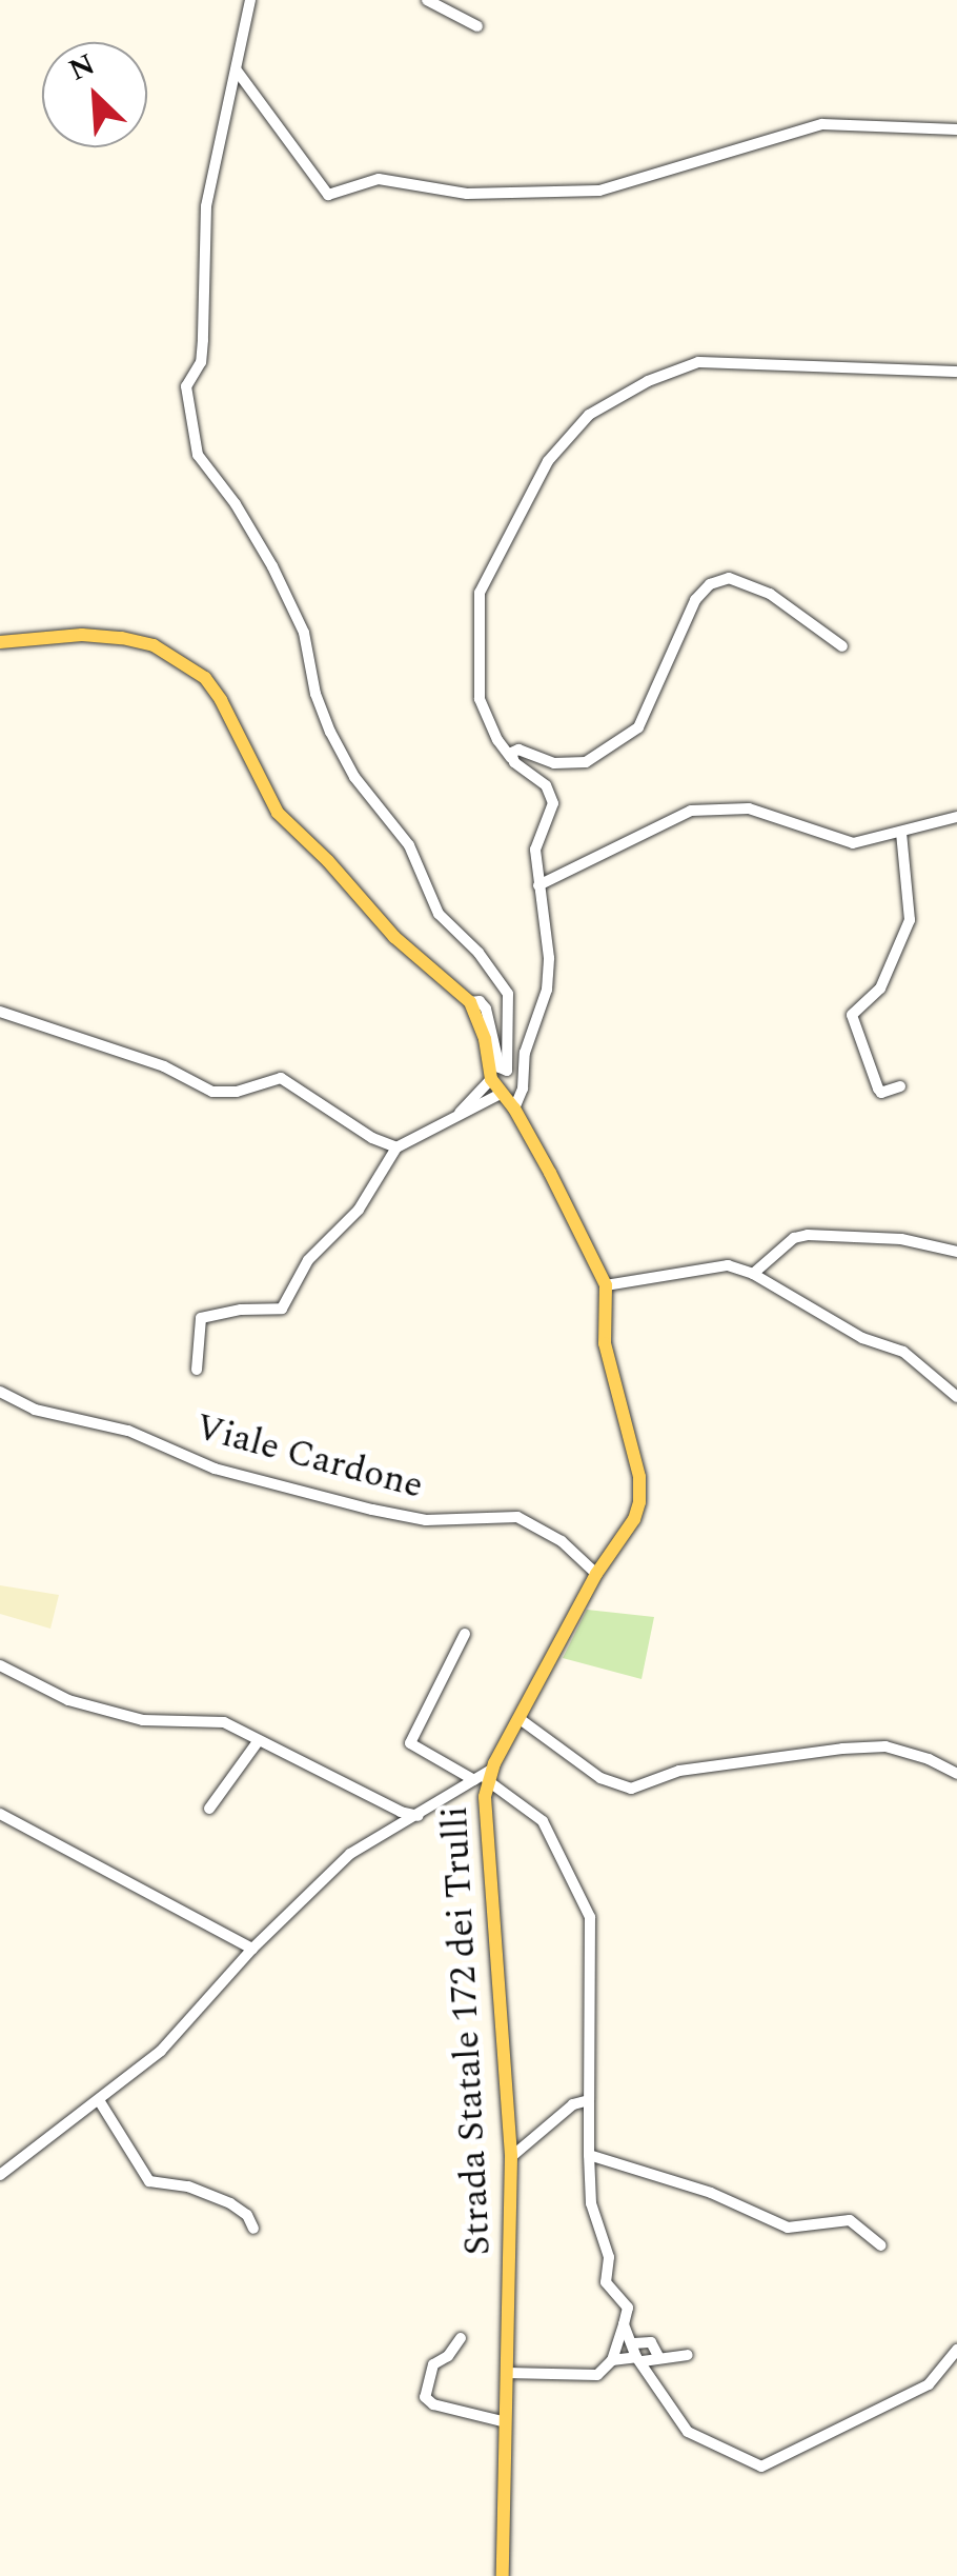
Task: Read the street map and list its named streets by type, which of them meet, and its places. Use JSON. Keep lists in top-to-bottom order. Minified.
{"streets":{"main road":["Strada Statale 172 dei Trulli"],"street":["Viale Cardone"]},"crossings":[["Viale Cardone","Strada Statale 172 dei Trulli"]],"north":"top left"}
